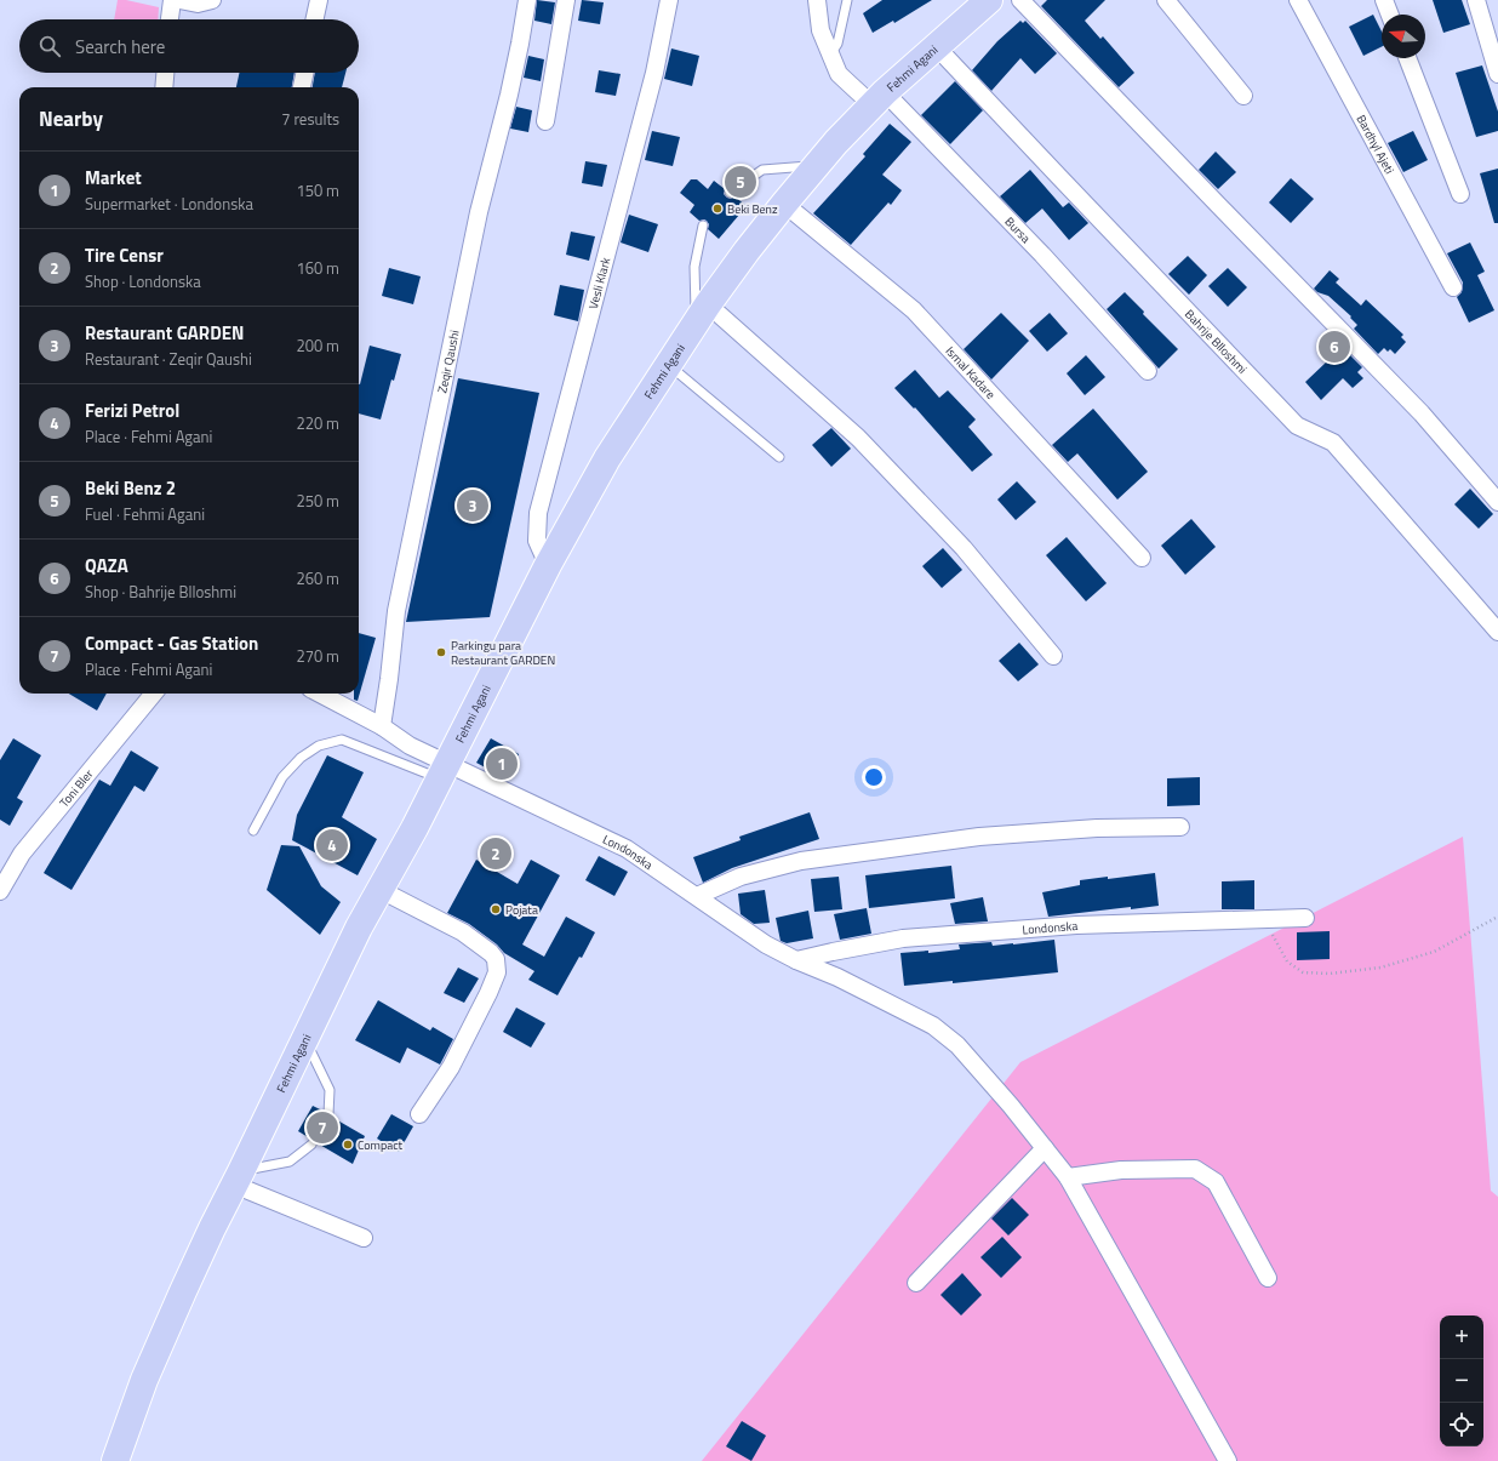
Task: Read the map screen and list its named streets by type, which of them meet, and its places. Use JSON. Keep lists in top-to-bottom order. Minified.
{"streets":{"main road":["Fehmi Agani"],"street":["Bardhyl Ajeti","Bursa","Vesli Klark","Bahrije Blloshmi","Zeqir Qaushi","Ismal Kadare","Toni Bler","Londonska"]},"crossings":[["Fehmi Agani","Bursa"],["Fehmi Agani","Vesli Klark"],["Fehmi Agani","Bahrije Blloshmi"],["Fehmi Agani","Ismal Kadare"],["Fehmi Agani","Londonska"]],"places":["Beki Benz","Parkingu para Restaurant GARDEN","Pojata","Compact"],"north":"left","page":{"search":"Search here","heading":["Nearby","7 results"],"list":[{"mark":"1","name":"Market","note":"Supermarket · Londonska","value":"150 m"},{"mark":"2","name":"Tire Censr","note":"Shop · Londonska","value":"160 m"},{"mark":"3","name":"Restaurant GARDEN","note":"Restaurant · Zeqir Qaushi","value":"200 m"},{"mark":"4","name":"Ferizi Petrol","note":"Place · Fehmi Agani","value":"220 m"},{"mark":"5","name":"Beki Benz 2","note":"Fuel · Fehmi Agani","value":"250 m"},{"mark":"6","name":"QAZA","note":"Shop · Bahrije Blloshmi","value":"260 m"},{"mark":"7","name":"Compact - Gas Station","note":"Place · Fehmi Agani","value":"270 m"}],"pins":["5","6","3","1","4","2","7"],"map_buttons":["+","−"]}}
